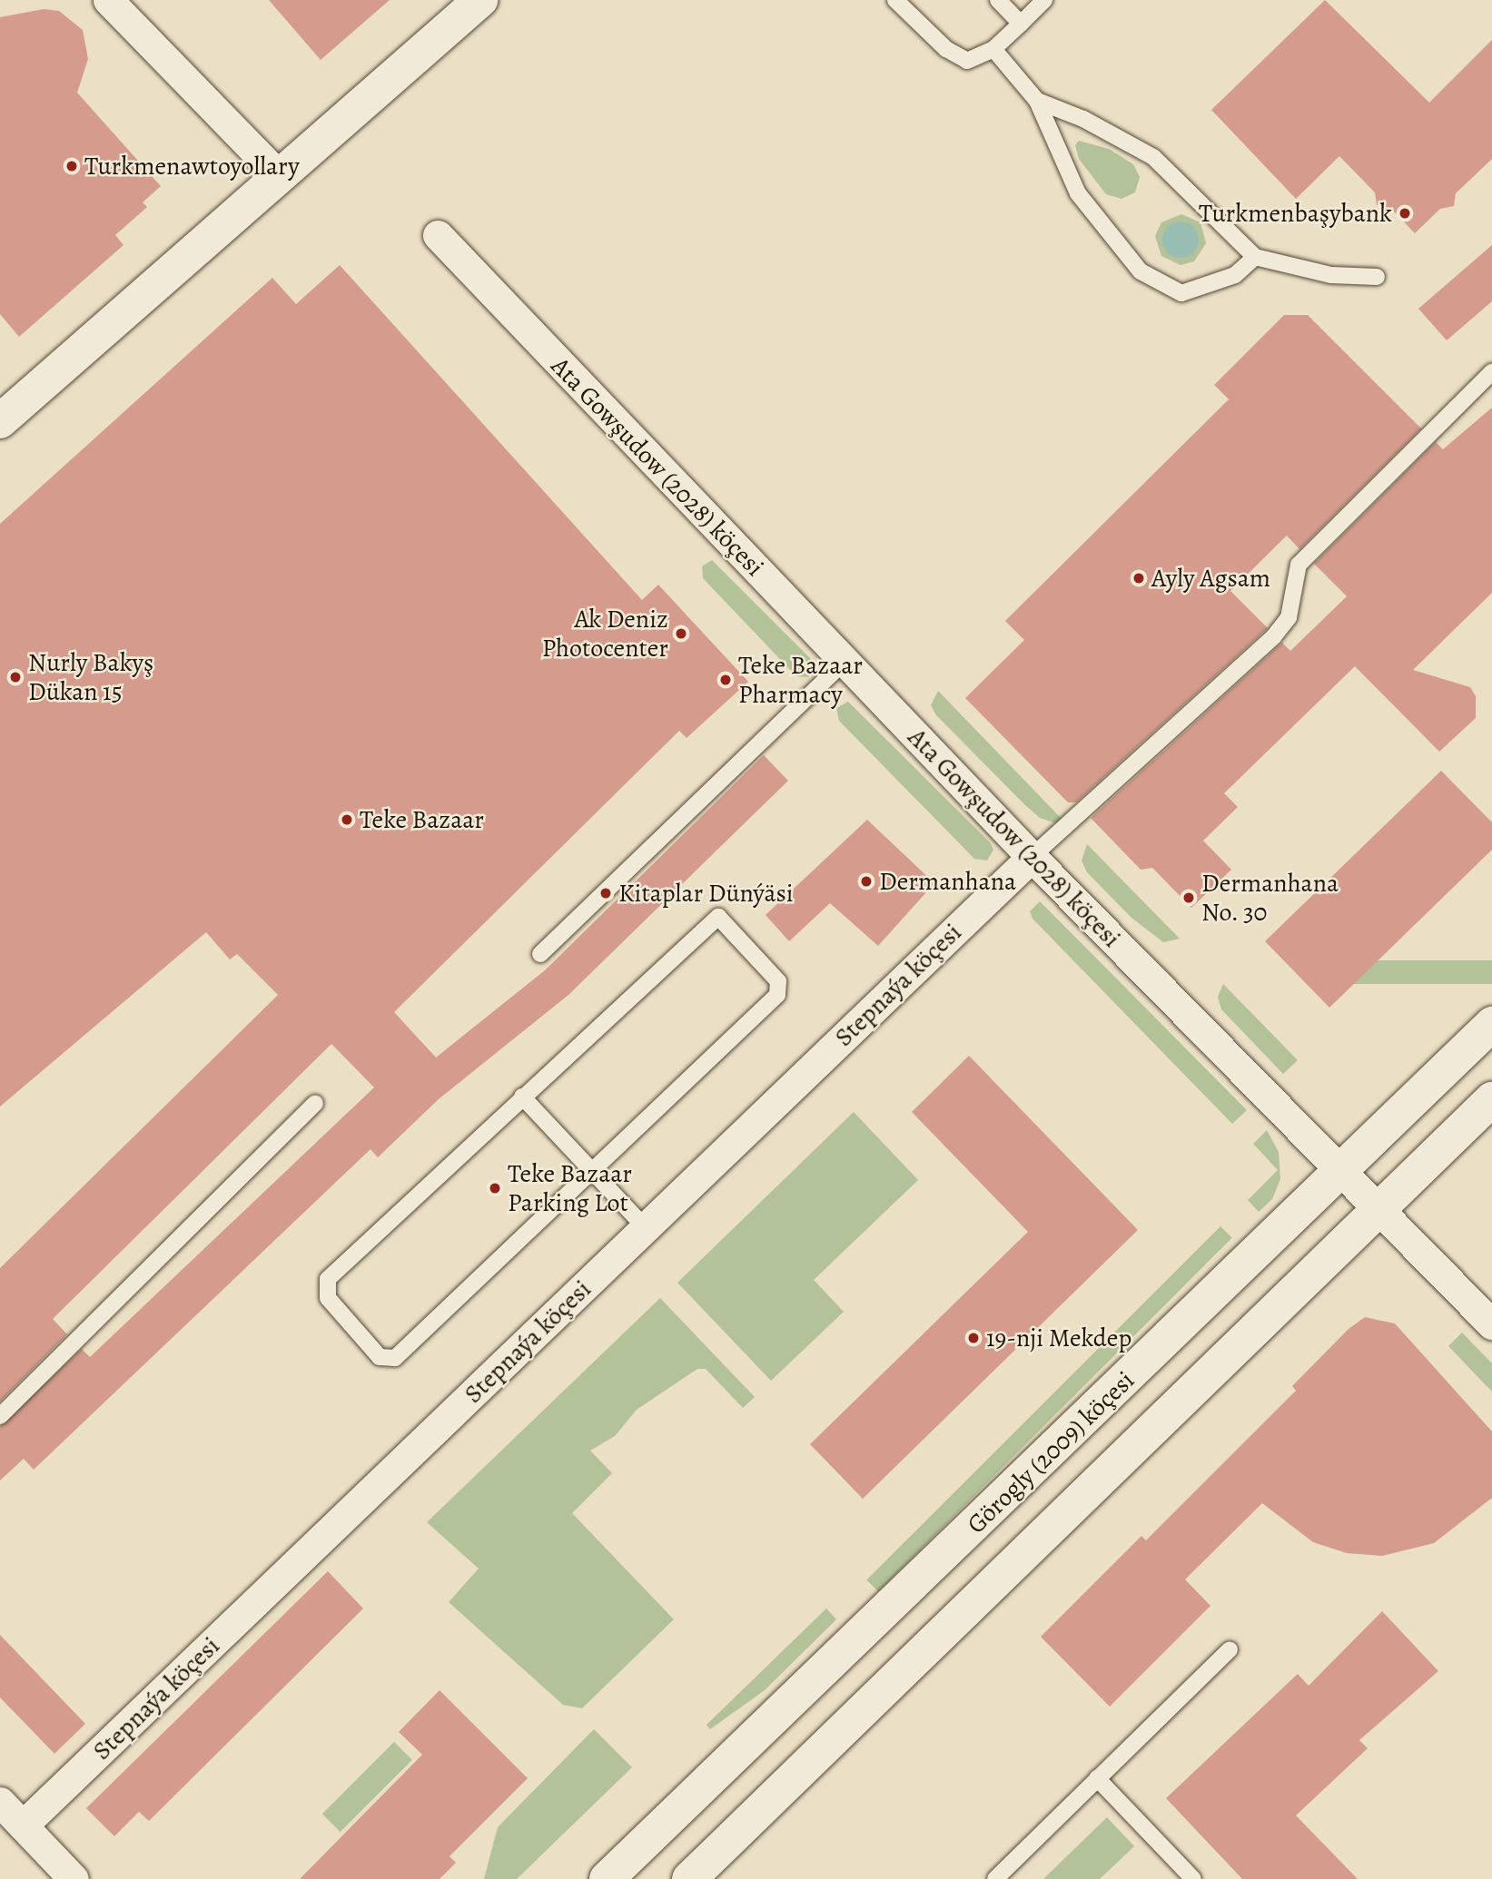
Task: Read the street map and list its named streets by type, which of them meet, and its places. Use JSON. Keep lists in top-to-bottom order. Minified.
{"streets":{"main road":["Görogly (2009) köçesi"],"street":["Ata Gowşudow (2028) köçesi","Stepnaýa köçesi"]},"crossings":[["Ata Gowşudow (2028) köçesi","Stepnaýa köçesi"],["Ata Gowşudow (2028) köçesi","Görogly (2009) köçesi"]],"places":["Turkmenawtoyollary","Turkmenbaşybank","Ayly Agsam","Ak Deniz Photocenter","Nurly Bakyş Dükan 15","Teke Bazaar Pharmacy","Teke Bazaar","Dermanhana","Kitaplar Dünýäsi","Dermanhana No. 30","Teke Bazaar Parking Lot","19-nji Mekdep"]}
